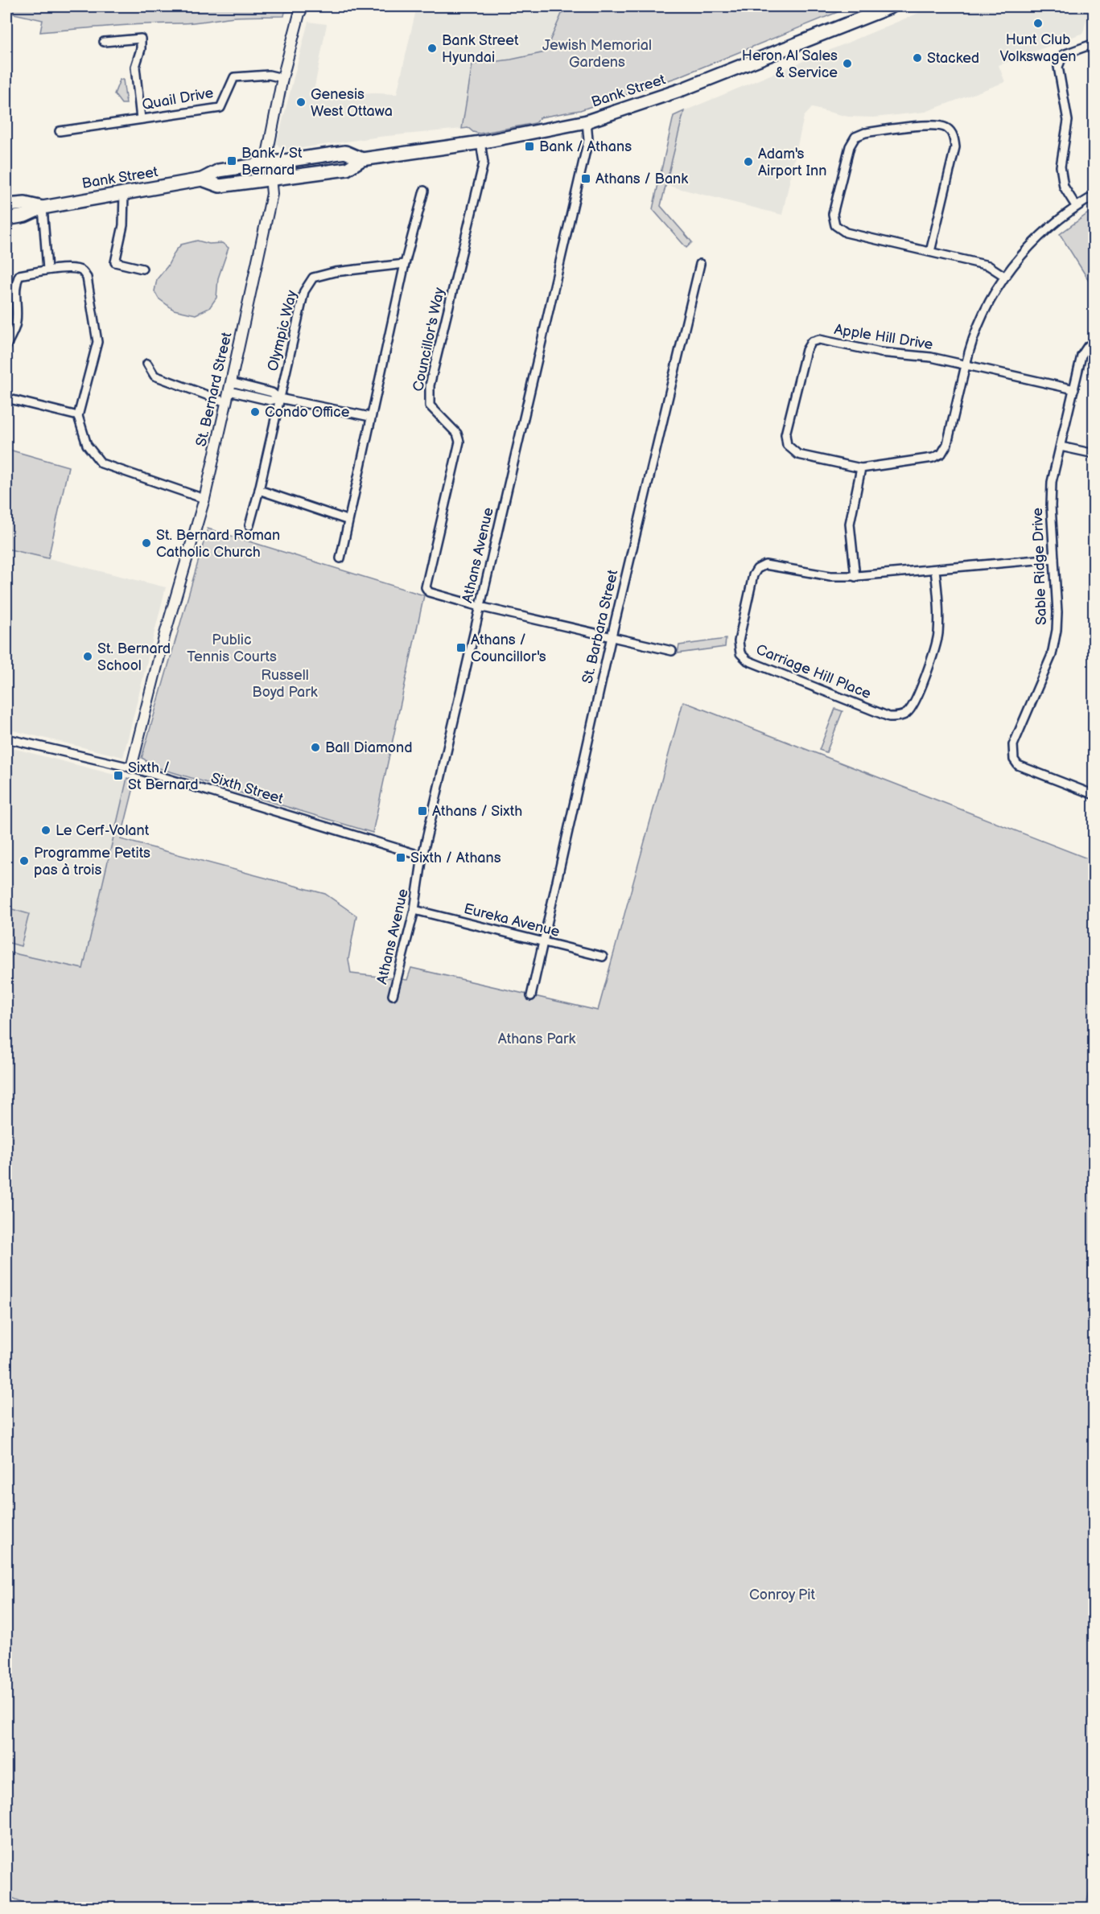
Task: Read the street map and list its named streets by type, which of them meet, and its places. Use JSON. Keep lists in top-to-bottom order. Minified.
{"streets":{"main road":["Bank Street"],"street":["Quail Drive","Olympic Way","Apple Hill Drive","Councillor's Way","St. Bernard Street","Athans Avenue","Sable Ridge Drive","St. Barbara Street","Carriage Hill Place","Sixth Street","Eureka Avenue"]},"crossings":[["Bank Street","Councillor's Way"],["Bank Street","St. Bernard Street"],["Bank Street","Athans Avenue"],["Quail Drive","St. Bernard Street"],["Councillor's Way","Athans Avenue"],["St. Bernard Street","Sixth Street"],["Athans Avenue","Sixth Street"],["Athans Avenue","Eureka Avenue"],["Sable Ridge Drive","Carriage Hill Place"],["St. Barbara Street","Eureka Avenue"]],"parks":["Jewish Memorial Gardens","Public Tennis Courts","Russell Boyd Park","Athans Park","Conroy Pit"],"places":{"other":["Hunt Club Volkswagen","Bank Street Hyundai","Stacked","Heron Al Sales & Service","Genesis West Ottawa","Adam's Airport Inn","Condo Office","St. Bernard Roman Catholic Church","St. Bernard School","Ball Diamond","Le Cerf-Volant","Programme Petits pas à trois"],"transit":["Bank / Athans","Bank / St Bernard","Athans / Bank","Athans / Councillor's","Sixth / St Bernard","Athans / Sixth","Sixth / Athans"]}}
